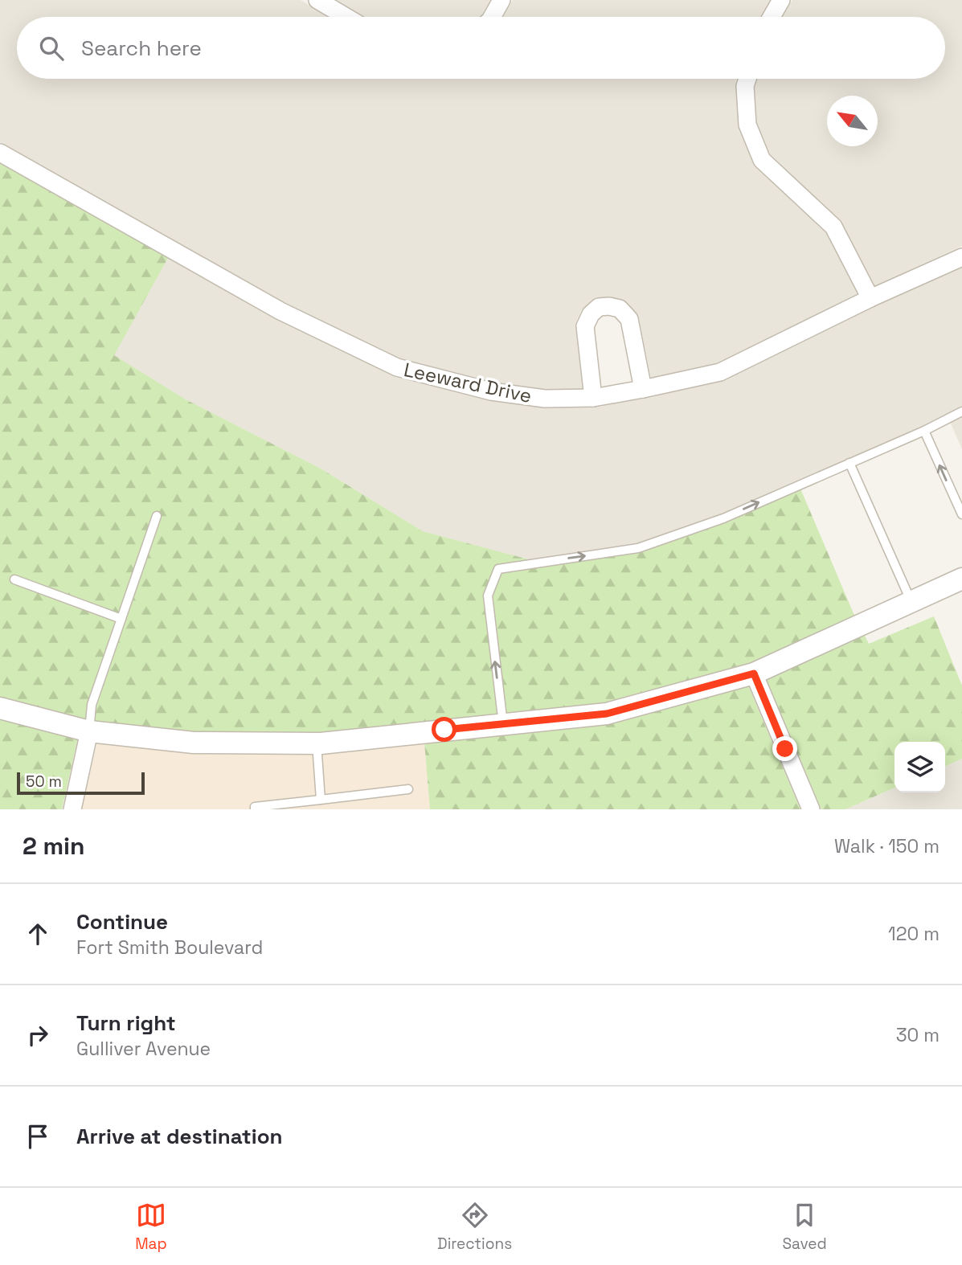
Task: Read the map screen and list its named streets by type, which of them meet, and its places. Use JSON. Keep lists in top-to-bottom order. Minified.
{"streets":{"street":["Leeward Drive"]},"scale_bar":"50 m","north":"top left","page":{"search":"Search here","scale":"50 m","heading":["2 min","Walk · 150 m"],"list":[["Continue","Fort Smith Boulevard","120 m"],["Turn right","Gulliver Avenue","30 m"],"Arrive at destination"],"nav":["Map","Directions","Saved"]}}
